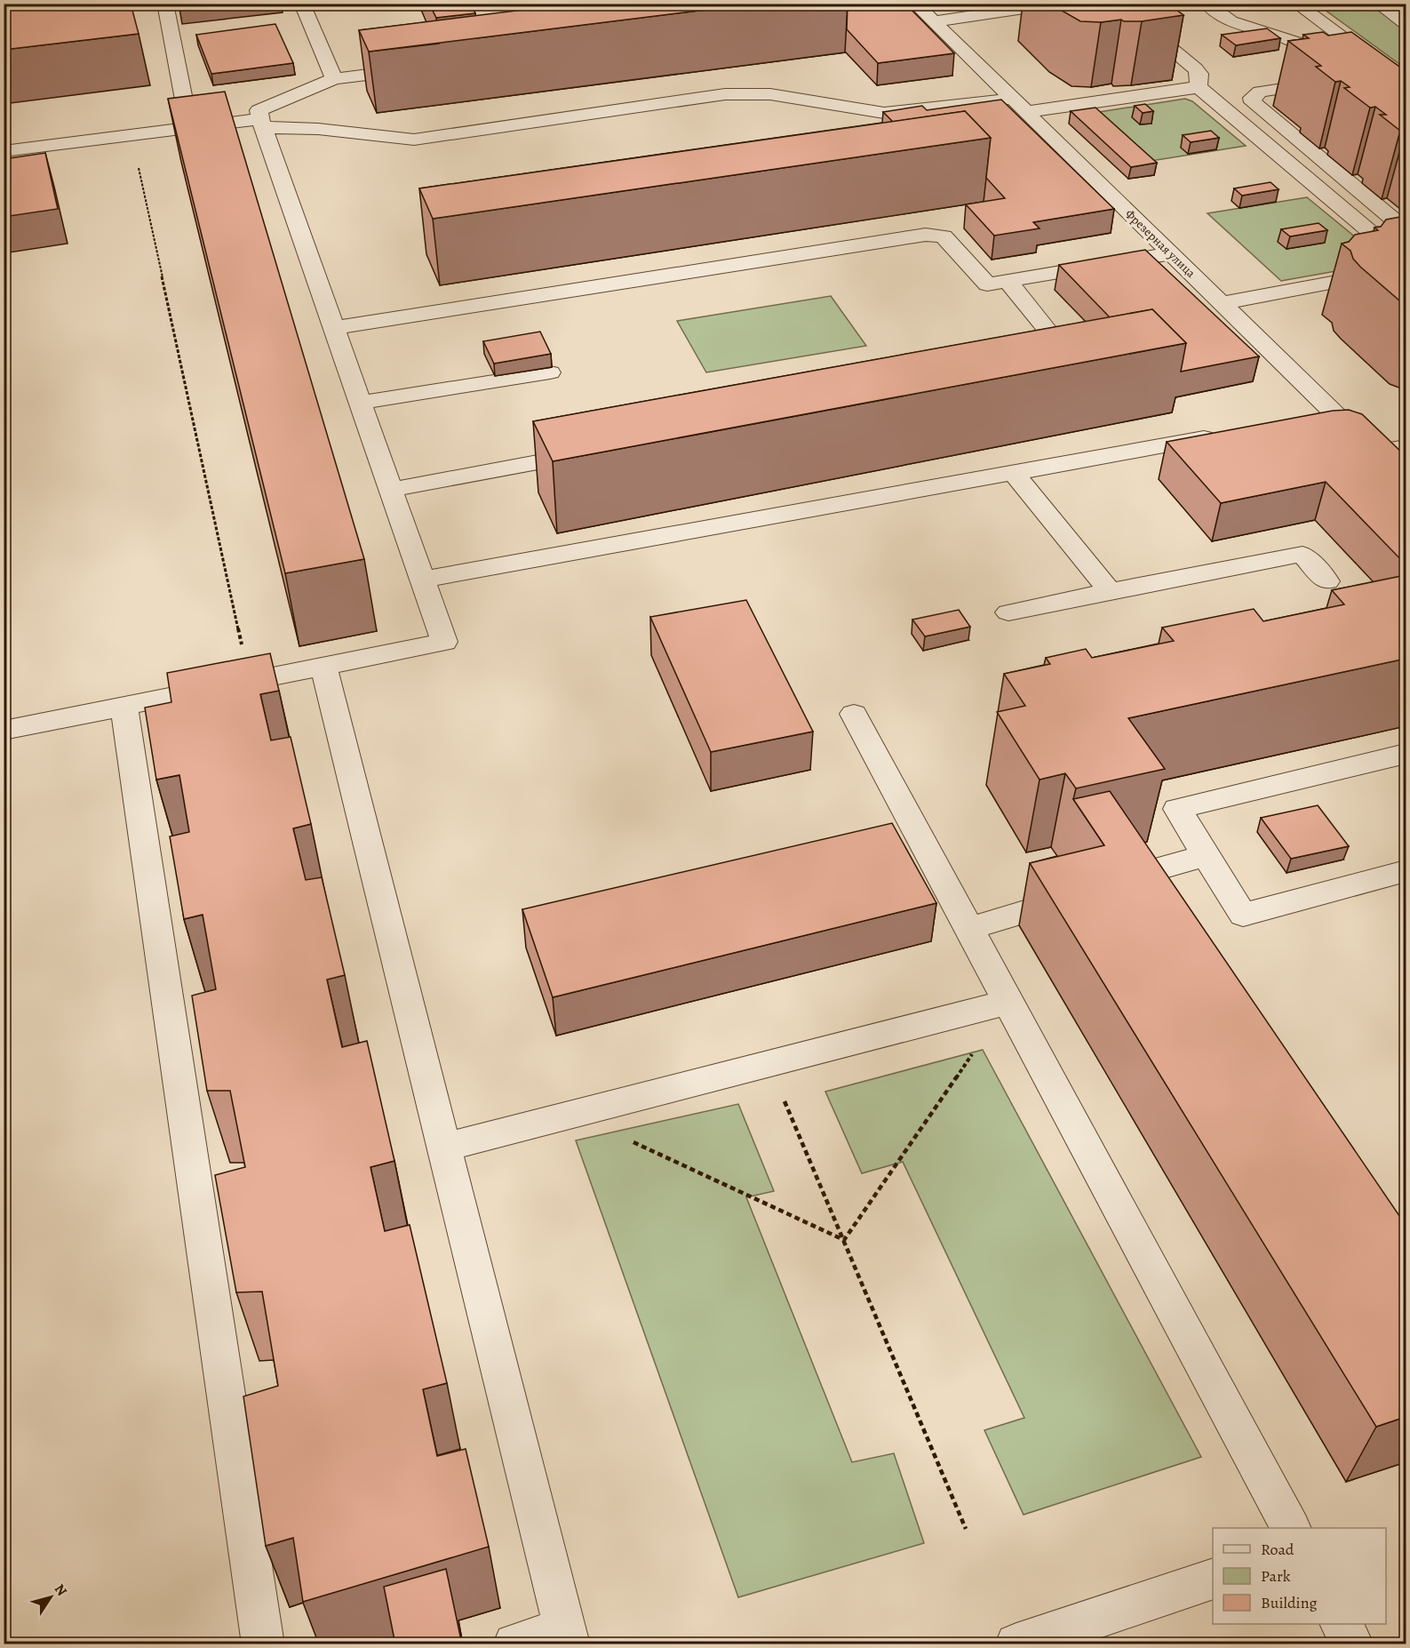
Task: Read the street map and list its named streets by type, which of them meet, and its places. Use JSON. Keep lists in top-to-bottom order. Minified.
{"streets":{"street":["Фрезерная улица"]},"legend":["Road","Park","Building"],"north":"top right"}
